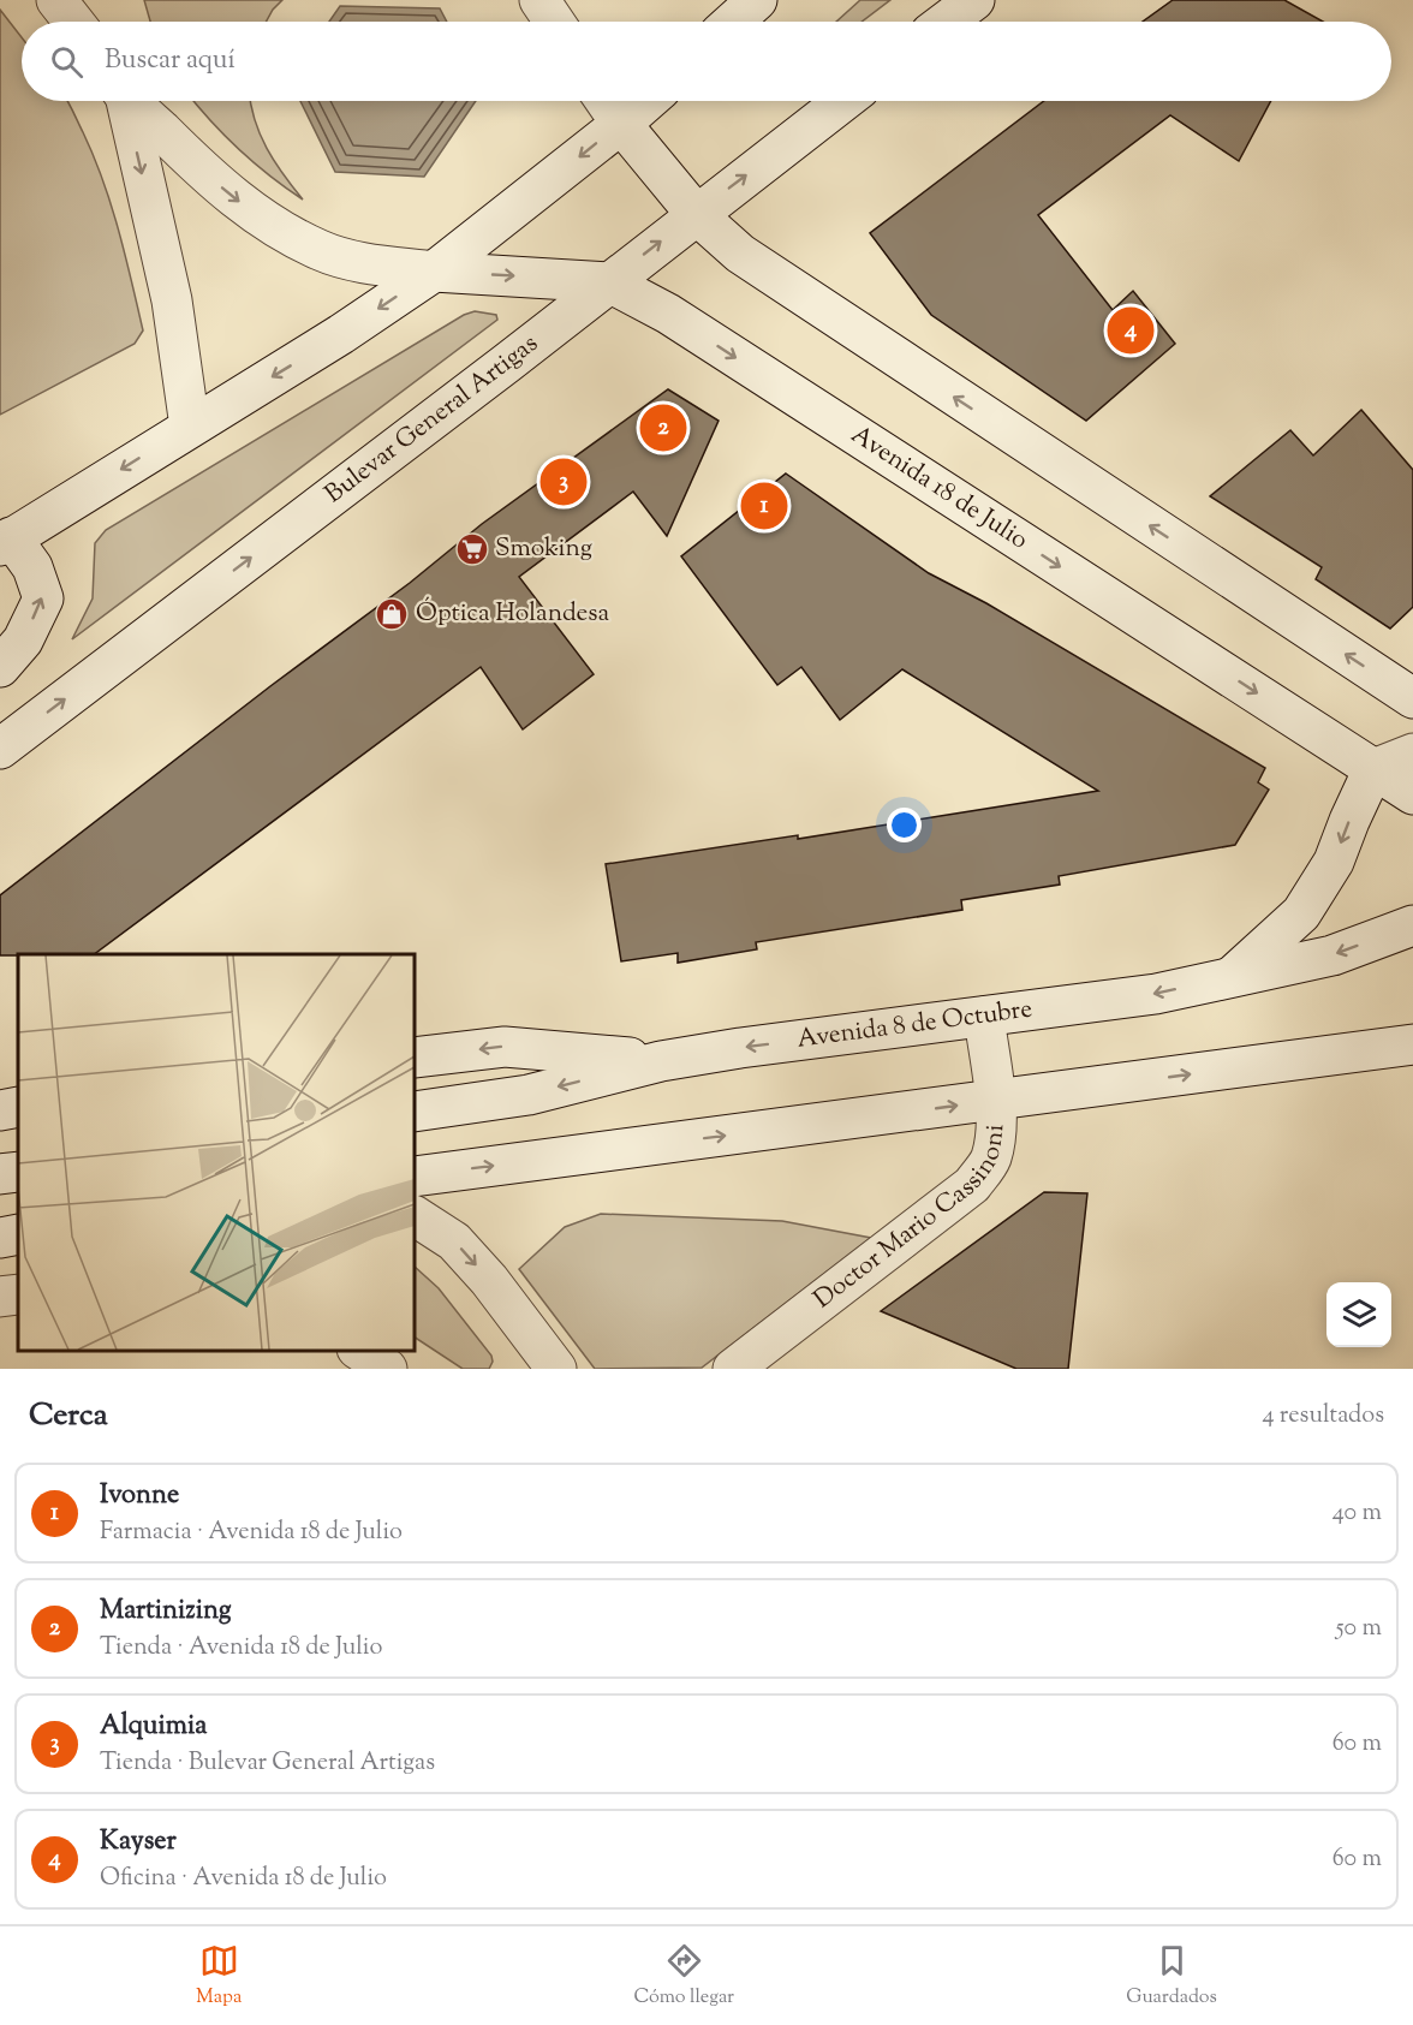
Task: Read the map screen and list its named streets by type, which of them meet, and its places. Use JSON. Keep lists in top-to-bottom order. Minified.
{"streets":{"main road":["Bulevar General Artigas","Avenida 18 de Julio","Avenida 8 de Octubre","Doctor Mario Cassinoni"]},"crossings":[["Bulevar General Artigas","Avenida 18 de Julio"],["Avenida 8 de Octubre","Doctor Mario Cassinoni"]],"places":{"supermarket":["Smoking"],"shop":["Óptica Holandesa"]},"page":{"search":"Buscar aquí","pins":["4","2","3","1"],"heading":["Cerca","4 resultados"],"list":[{"mark":"1","name":"Ivonne","note":"Farmacia · Avenida 18 de Julio","value":"40 m"},{"mark":"2","name":"Martinizing","note":"Tienda · Avenida 18 de Julio","value":"50 m"},{"mark":"3","name":"Alquimia","note":"Tienda · Bulevar General Artigas","value":"60 m"},{"mark":"4","name":"Kayser","note":"Oficina · Avenida 18 de Julio","value":"60 m"}],"nav":["Mapa","Cómo llegar","Guardados"]}}
